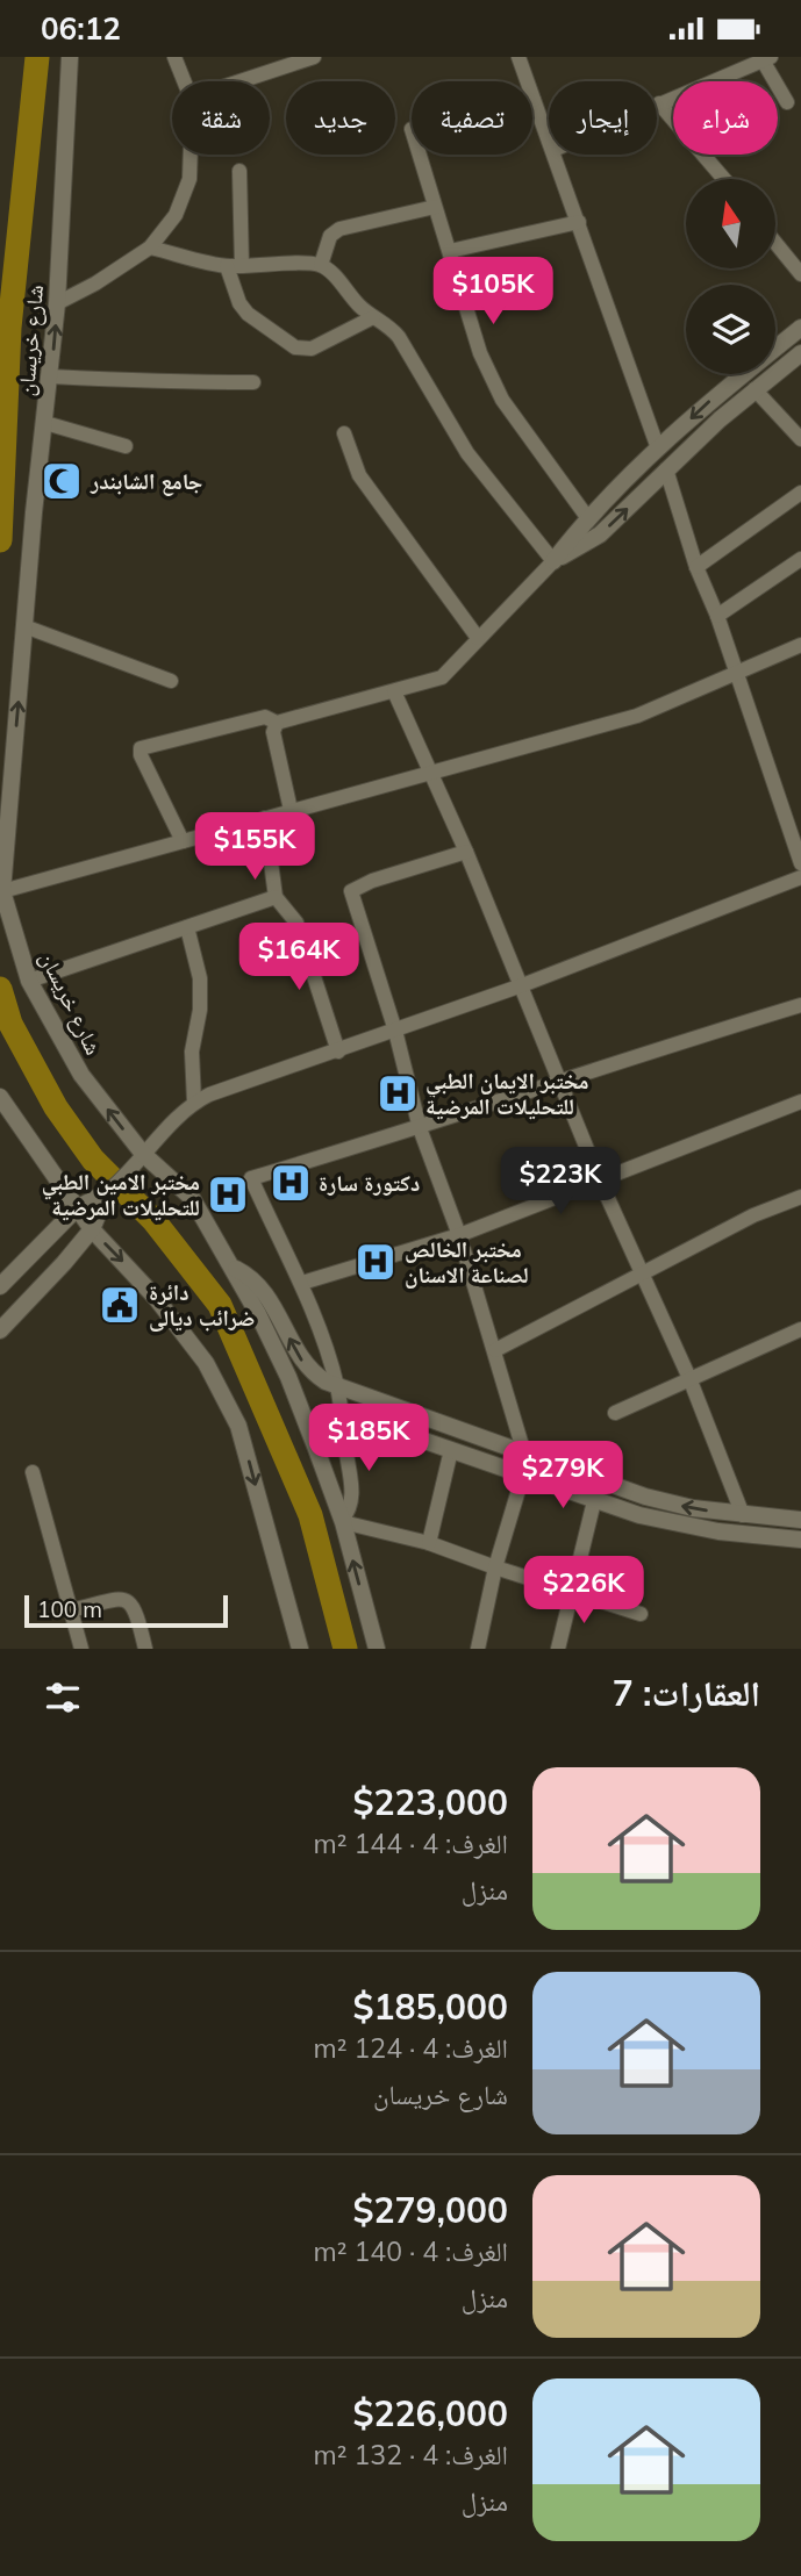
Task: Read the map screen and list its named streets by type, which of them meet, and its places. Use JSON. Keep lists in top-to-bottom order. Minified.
{"streets":{"street":["شارع خريسان"]},"places":{"mosque":["جامع الشابندر"],"hospital":["مختبر الايمان الطبي للتحليلات المرضية","دكتورة سارة","مختبر الامين الطبي للتحليلات المرضية","مختبر الخالص لصناعة الاسنان"],"public building":["دائرة ضرائب ديالى"]},"scale_bar":"100 m","north":"top","page":{"status":"06:12","chip":["شراء","إيجار","تصفية","جديد","شقة"],"price":["$105K","$155K","$164K","$223K","$185K","$279K","$226K"],"scale":"100 m","heading":"العقارات: 7","list":[{"name":"$223,000","note":"الغرف: 4 · 144 m² · منزل"},{"name":"$185,000","note":"الغرف: 4 · 124 m² · شارع خريسان"},{"name":"$279,000","note":"الغرف: 4 · 140 m² · منزل"},{"name":"$226,000","note":"الغرف: 4 · 132 m² · منزل"}]}}
